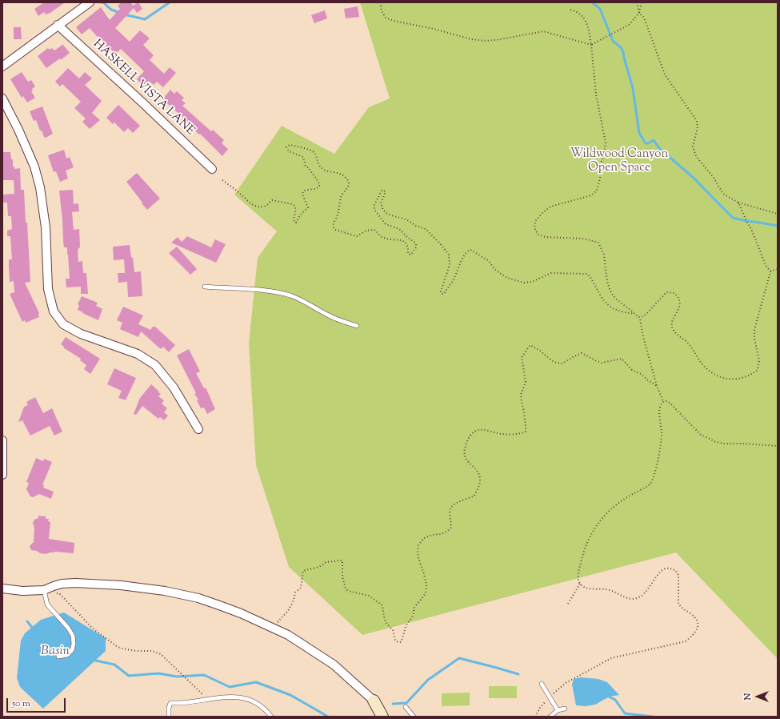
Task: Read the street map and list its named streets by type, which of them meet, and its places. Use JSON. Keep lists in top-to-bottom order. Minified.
{"streets":{"street":["HASKELL VISTA LANE"]},"water":["Basin"],"parks":["Wildwood Canyon Open Space"],"scale_bar":"50 m","north":"left"}
